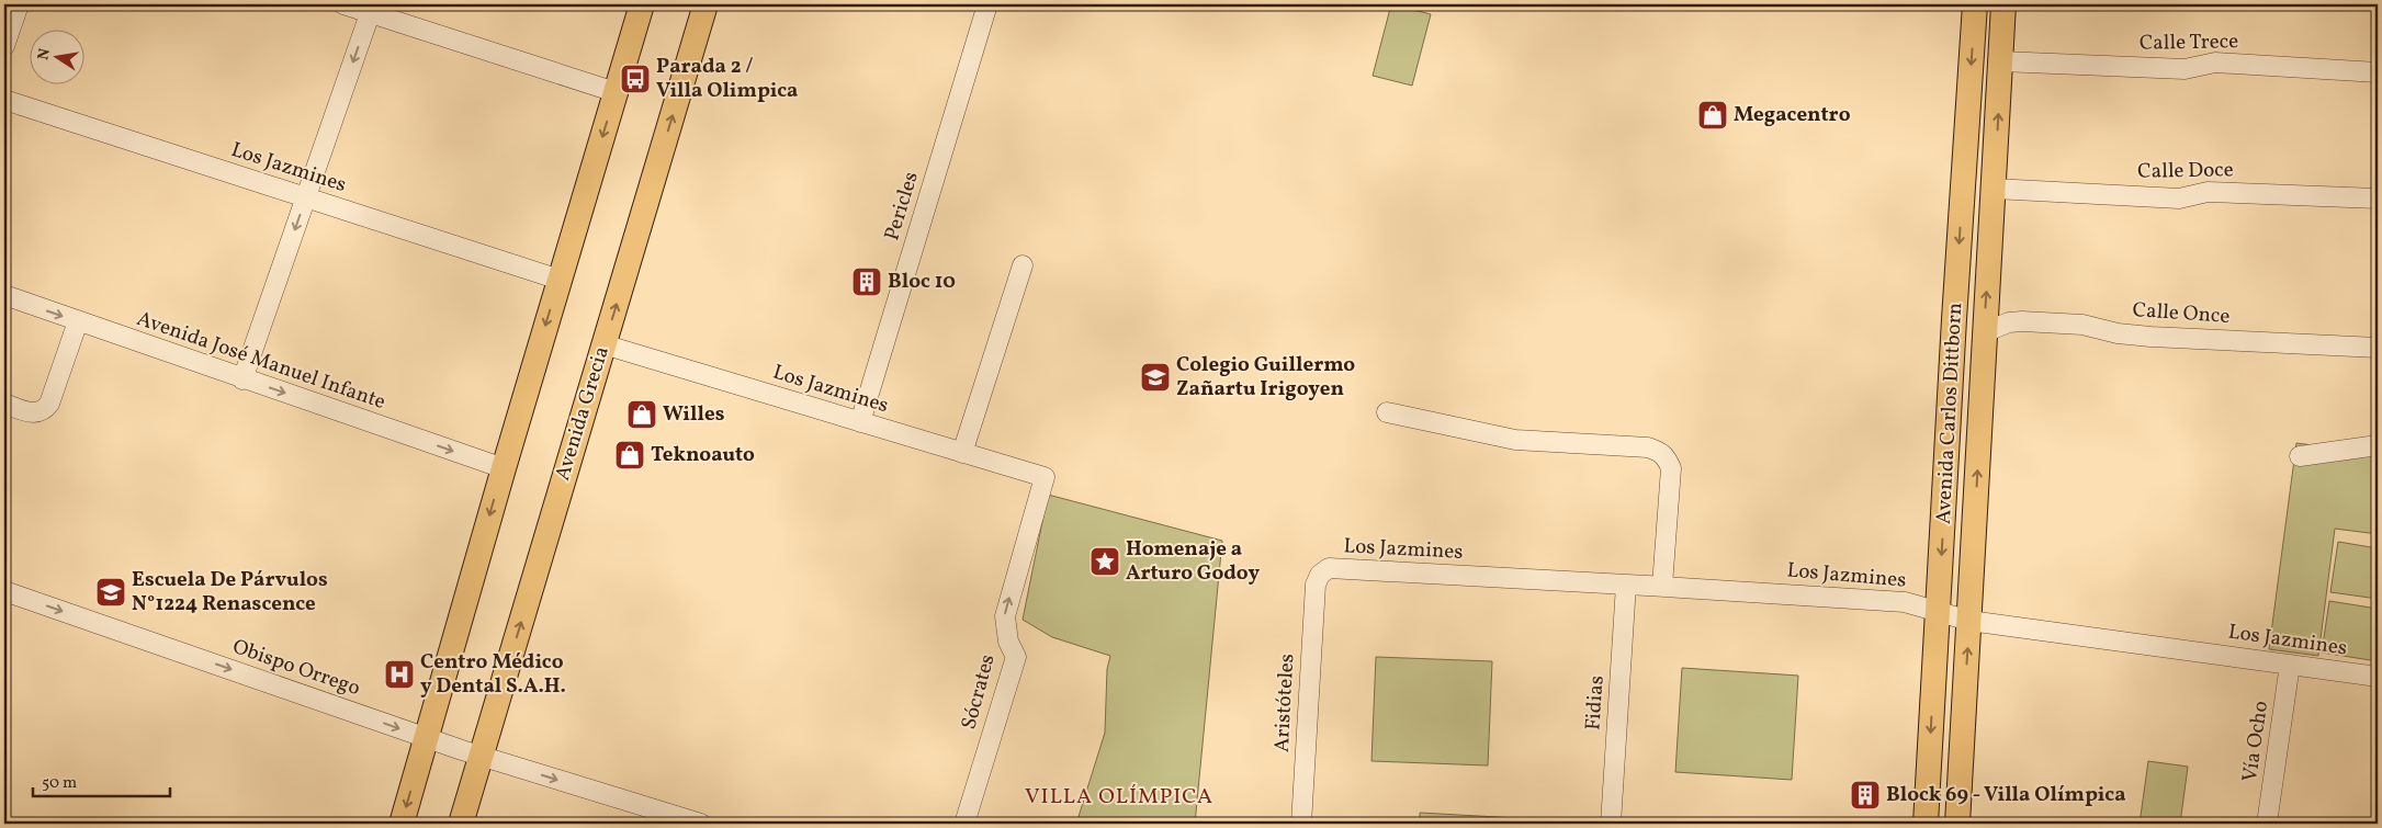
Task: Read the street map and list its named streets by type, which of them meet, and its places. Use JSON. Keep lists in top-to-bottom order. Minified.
{"streets":{"main road":["Avenida Grecia","Avenida Carlos Dittborn"],"street":["Calle Trece","Los Jazmines","Calle Doce","Pericles","Calle Once","Avenida José Manuel Infante","Obispo Orrego","Sócrates","Aristóteles","Fidias","Vía Ocho"]},"crossings":[["Calle Trece","Avenida Carlos Dittborn"],["Los Jazmines","Pericles"],["Los Jazmines","Avenida Grecia"],["Los Jazmines","Avenida Carlos Dittborn"],["Los Jazmines","Sócrates"],["Los Jazmines","Aristóteles"],["Los Jazmines","Fidias"],["Los Jazmines","Vía Ocho"],["Calle Doce","Avenida Carlos Dittborn"],["Calle Once","Avenida Carlos Dittborn"],["Avenida Grecia","Obispo Orrego"]],"one_way":["Avenida José Manuel Infante","Obispo Orrego","Sócrates"],"districts":["VILLA OLÍMPICA"],"places":{"bus stop":["Parada 2 / Villa Olimpica"],"shop":["Megacentro","Willes","Teknoauto"],"building":["Bloc 10","Block 69 - Villa Olímpica"],"school or university":["Colegio Guillermo Zañartu Irigoyen","Escuela De Párvulos N°1224 Renascence"],"place":["Homenaje a Arturo Godoy"],"hospital":["Centro Médico y Dental S.A.H."]},"scale_bar":"50 m","north":"left"}
